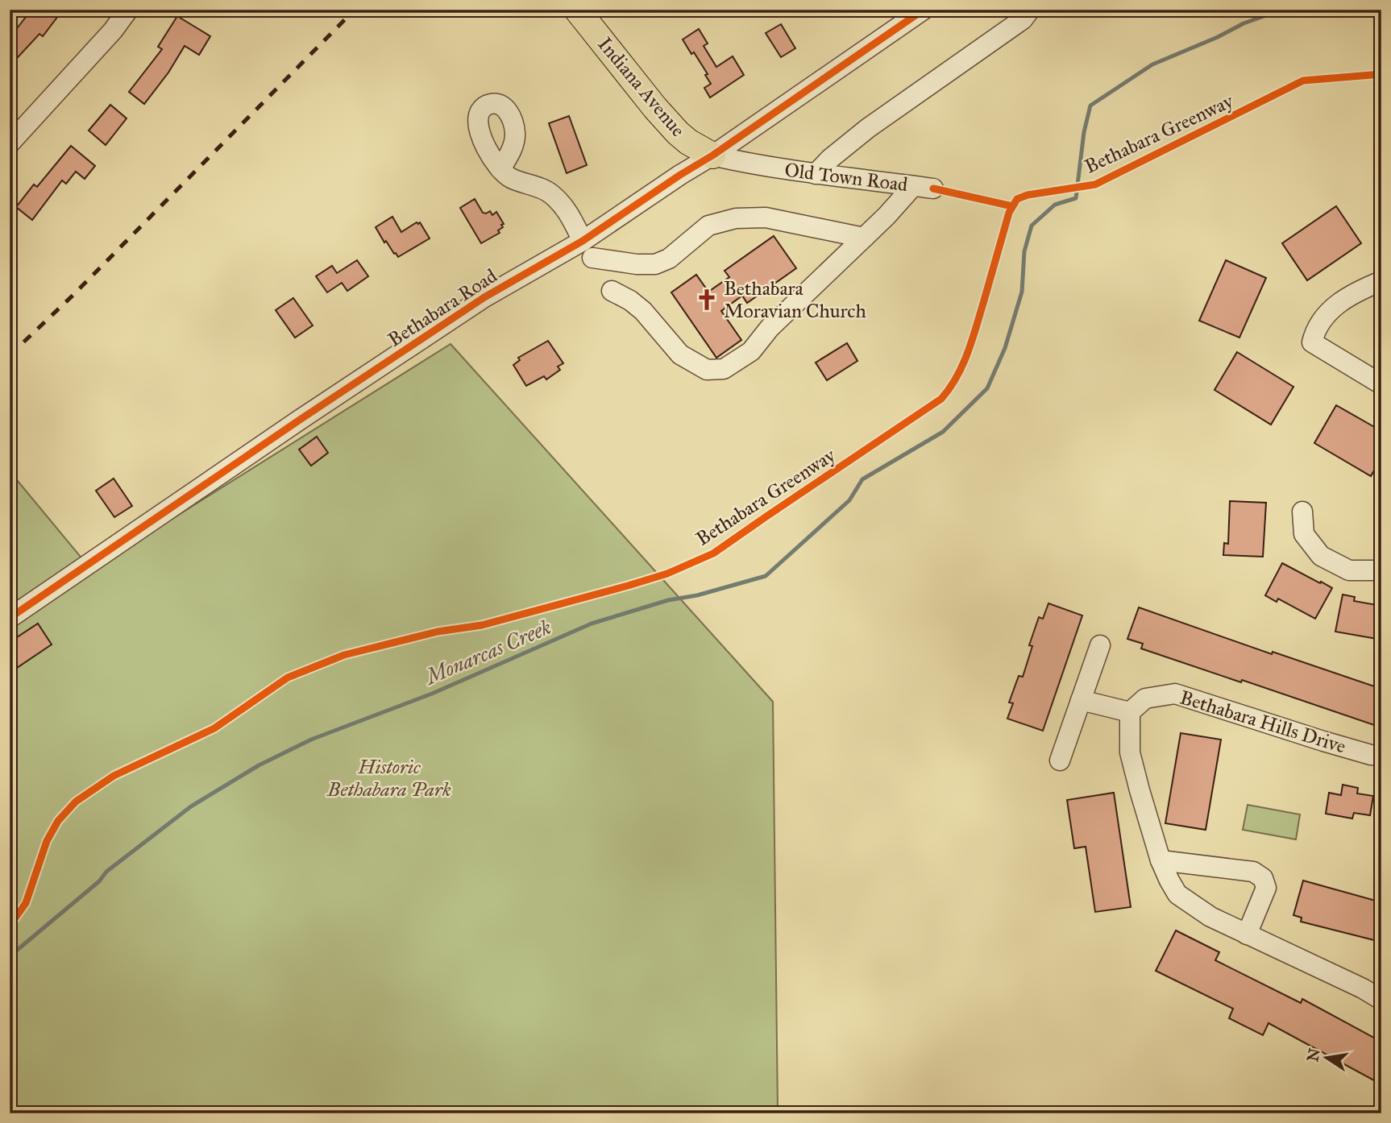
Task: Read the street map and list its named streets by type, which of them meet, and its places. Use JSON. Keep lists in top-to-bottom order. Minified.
{"streets":{"main road":["Indiana Avenue"],"street":["Old Town Road","Bethabara Road","Bethabara Hills Drive"],"cycle path":["Bethabara Greenway"]},"crossings":[["Indiana Avenue","Old Town Road"],["Indiana Avenue","Bethabara Road"],["Old Town Road","Bethabara Road"]],"water":["Monarcas Creek"],"parks":["Historic Bethabara Park"],"places":{"church":["Bethabara Moravian Church"]},"north":"left"}
